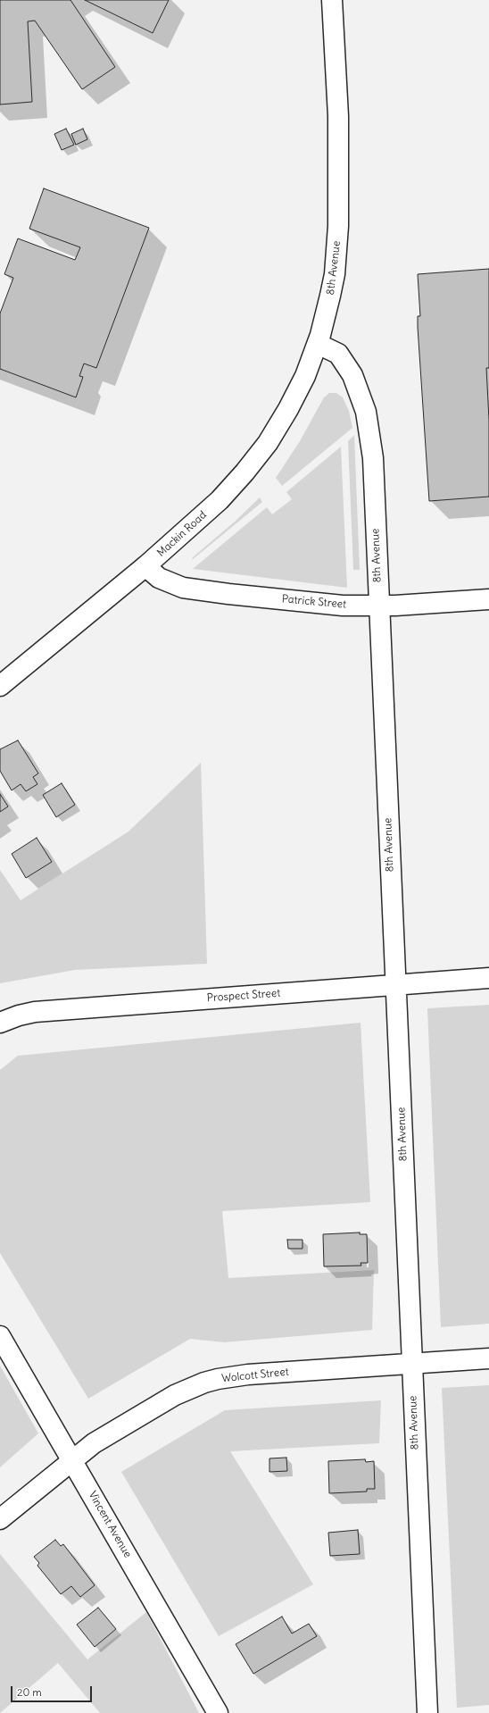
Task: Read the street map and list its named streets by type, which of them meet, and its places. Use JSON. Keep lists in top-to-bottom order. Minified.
{"streets":{"street":["8th Avenue","Mackin Road","Patrick Street","Prospect Street","Wolcott Street","Vincent Avenue"]},"crossings":[["8th Avenue","Mackin Road"],["8th Avenue","Patrick Street"],["8th Avenue","Prospect Street"],["8th Avenue","Wolcott Street"],["Mackin Road","Patrick Street"],["Wolcott Street","Vincent Avenue"]],"scale_bar":"20 m"}
